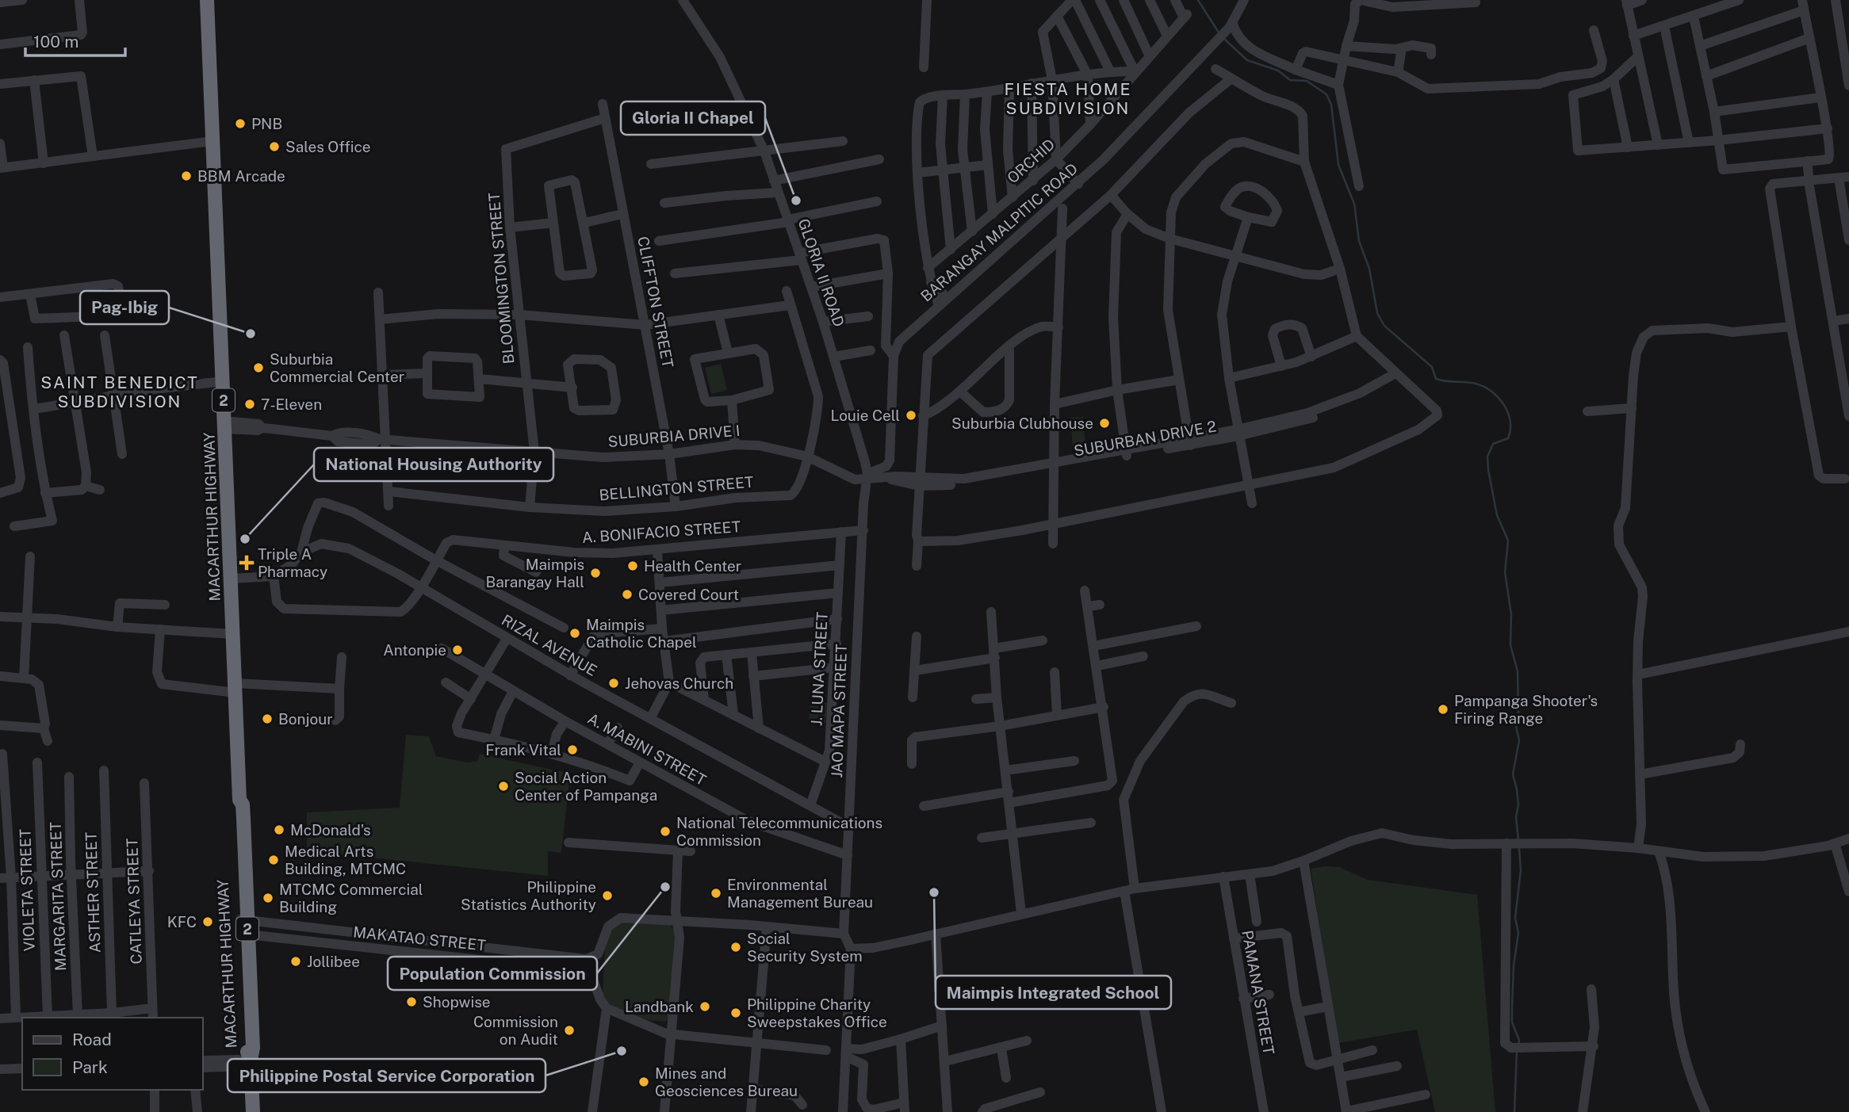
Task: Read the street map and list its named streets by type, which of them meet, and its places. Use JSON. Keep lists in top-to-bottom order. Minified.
{"streets":{"highway":["2","MACARTHUR HIGHWAY"],"street":["ORCHID","BARANGAY MALPITIC ROAD","GLORIA II ROAD","BLOOMINGTON STREET","CLIFFTON STREET","SUBURBIA DRIVE I","SUBURBAN DRIVE 2","BELLINGTON STREET","A. BONIFACIO STREET","RIZAL AVENUE","J. LUNA STREET","JAO MAPA STREET","A. MABINI STREET","VIOLETA STREET","ASTHER STREET","MARGARITA STREET","CATLEYA STREET","MAKATAO STREET","PAMANA STREET"]},"crossings":[["BARANGAY MALPITIC ROAD","GLORIA II ROAD"],["BARANGAY MALPITIC ROAD","SUBURBIA DRIVE I"],["BARANGAY MALPITIC ROAD","SUBURBAN DRIVE 2"],["BARANGAY MALPITIC ROAD","JAO MAPA STREET"],["GLORIA II ROAD","SUBURBIA DRIVE I"],["GLORIA II ROAD","SUBURBAN DRIVE 2"],["GLORIA II ROAD","JAO MAPA STREET"],["BLOOMINGTON STREET","CLIFFTON STREET"],["BLOOMINGTON STREET","SUBURBIA DRIVE I"],["BLOOMINGTON STREET","BELLINGTON STREET"],["CLIFFTON STREET","SUBURBIA DRIVE I"],["CLIFFTON STREET","BELLINGTON STREET"],["SUBURBIA DRIVE I","SUBURBAN DRIVE 2"],["SUBURBIA DRIVE I","BELLINGTON STREET"],["SUBURBIA DRIVE I","MACARTHUR HIGHWAY"],["SUBURBIA DRIVE I","JAO MAPA STREET"],["SUBURBAN DRIVE 2","JAO MAPA STREET"],["MACARTHUR HIGHWAY","MAKATAO STREET"],["A. BONIFACIO STREET","RIZAL AVENUE"],["A. BONIFACIO STREET","J. LUNA STREET"],["A. BONIFACIO STREET","JAO MAPA STREET"],["RIZAL AVENUE","J. LUNA STREET"],["RIZAL AVENUE","JAO MAPA STREET"],["JAO MAPA STREET","A. MABINI STREET"]],"districts":["FIESTA HOME SUBDIVISION","SAINT BENEDICT SUBDIVISION"],"places":{"other":["PNB","Sales Office","BBM Arcade","Gloria II Chapel","Pag-Ibig","Suburbia Commercial Center","7-Eleven","Louie Cell","Suburbia Clubhouse","National Housing Authority","Health Center","Maimpis Barangay Hall","Covered Court","Maimpis Catholic Chapel","Antonpie","Jehovas Church","Pampanga Shooter's Firing Range","Bonjour","Frank Vital","Social Action Center of Pampanga","McDonald's","National Telecommunications Commission","Medical Arts Building, MTCMC","Population Commission","Maimpis Integrated School","Environmental Management Bureau","Philippine Statistics Authority","MTCMC Commercial Building","KFC","Social Security System","Jollibee","Shopwise","Landbank","Philippine Charity Sweepstakes Office","Commission on Audit","Philippine Postal Service Corporation","Mines and Geosciences Bureau"],"health":["Triple A Pharmacy"]},"legend":["Road","Park"],"scale_bar":"100 m"}
